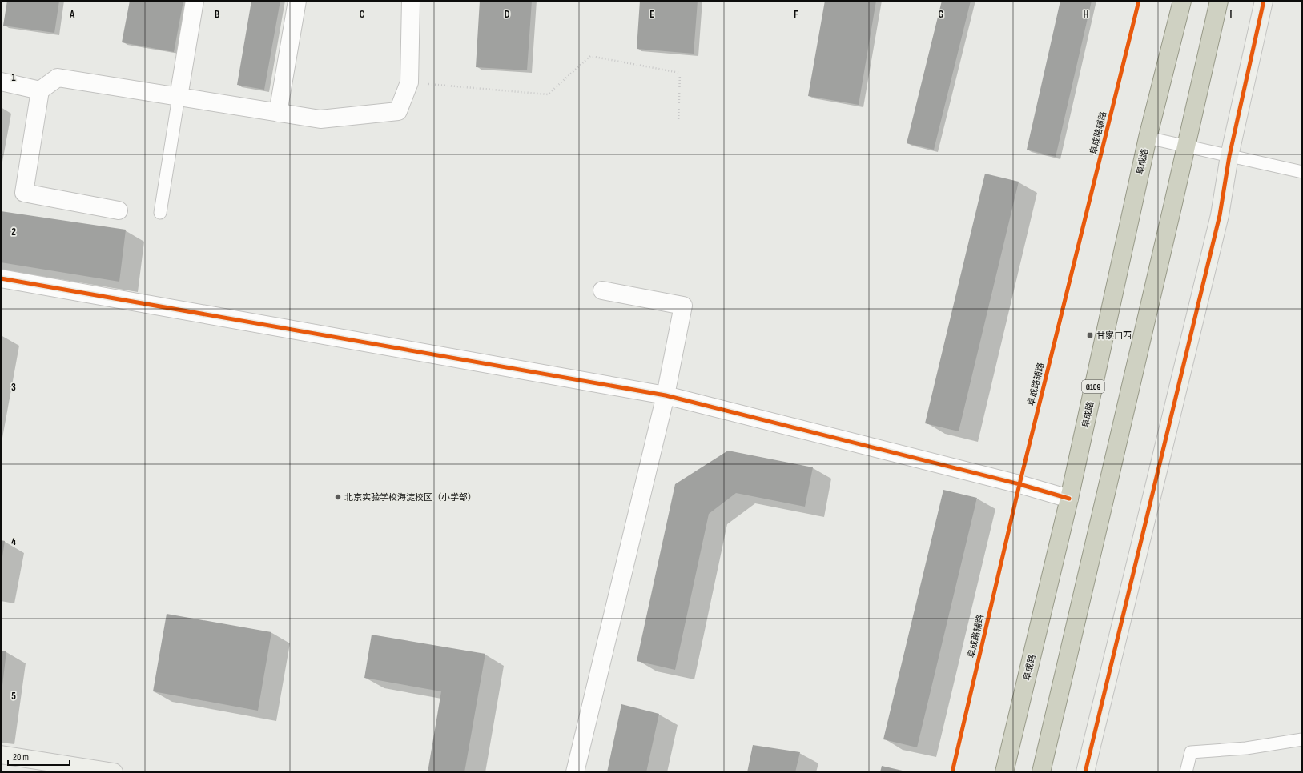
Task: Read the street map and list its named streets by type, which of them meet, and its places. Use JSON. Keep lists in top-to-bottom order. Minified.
{"streets":{"highway":["阜成路","G109"],"cycle path":["阜成路辅路"]},"places":{"transit":["甘家口西"],"other":["北京实验学校海淀校区（小学部）"]},"scale_bar":"20 m","grid":{"columns":["A","B","C","D","E","F","G","H","I"],"rows":["1","2","3","4","5"]}}
